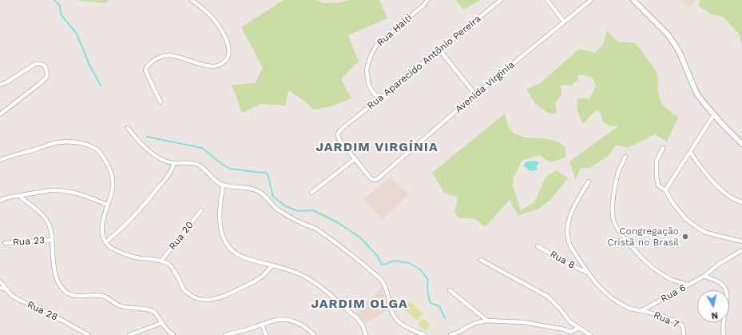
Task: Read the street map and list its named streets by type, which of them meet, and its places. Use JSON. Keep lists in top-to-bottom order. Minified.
{"streets":{"street":["Rua Haiti","Rua Aparecido Antônio Pereira","Avenida Virginia","Rua 20","Rua 23","Rua 8","Rua 6","Rua 28","Rua 7"]},"crossings":[["Rua Haiti","Rua Aparecido Antônio Pereira"],["Rua Aparecido Antônio Pereira","Avenida Virginia"],["Rua 6","Rua 7"]],"districts":["JARDIM VIRGÍNIA","JARDIM OLGA"],"places":["Congregação Cristã no Brasil"],"north":"bottom"}
